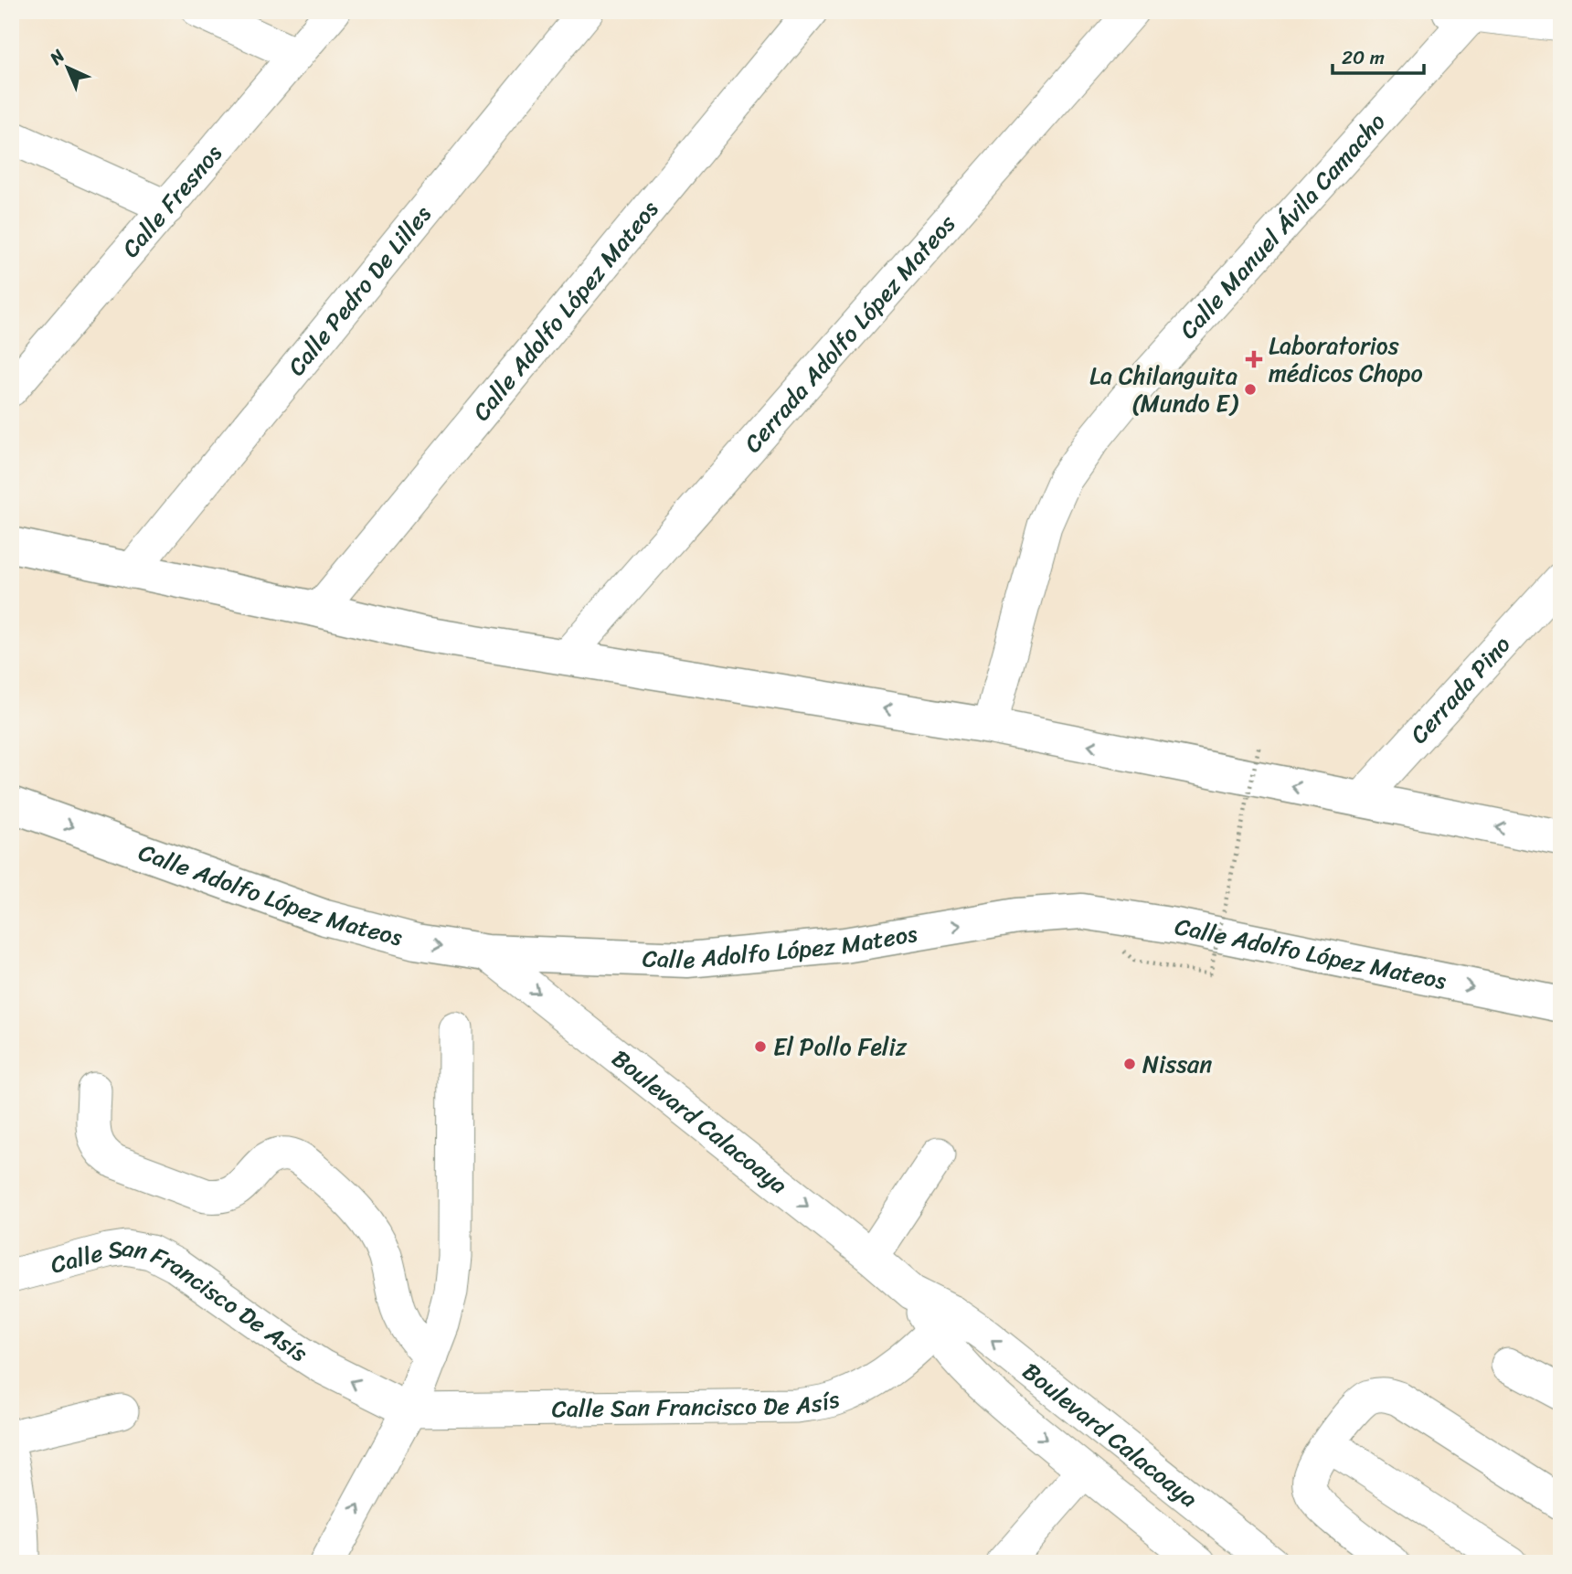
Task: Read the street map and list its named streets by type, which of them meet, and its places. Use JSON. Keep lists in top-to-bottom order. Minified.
{"streets":{"main road":["Calle Adolfo López Mateos"],"street":["Calle Fresnos","Calle Manuel Ávila Camacho","Calle Pedro De Lilles","Cerrada Adolfo López Mateos","Cerrada Pino","Boulevard Calacoaya","Calle San Francisco De Asís"]},"crossings":[["Calle Adolfo López Mateos","Boulevard Calacoaya"],["Boulevard Calacoaya","Calle San Francisco De Asís"]],"one_way":["Calle Adolfo López Mateos","Calle San Francisco De Asís"],"places":{"health":["Laboratorios médicos Chopo"],"other":["La Chilanguita (Mundo E)","El Pollo Feliz","Nissan"]},"scale_bar":"20 m","north":"top left"}
